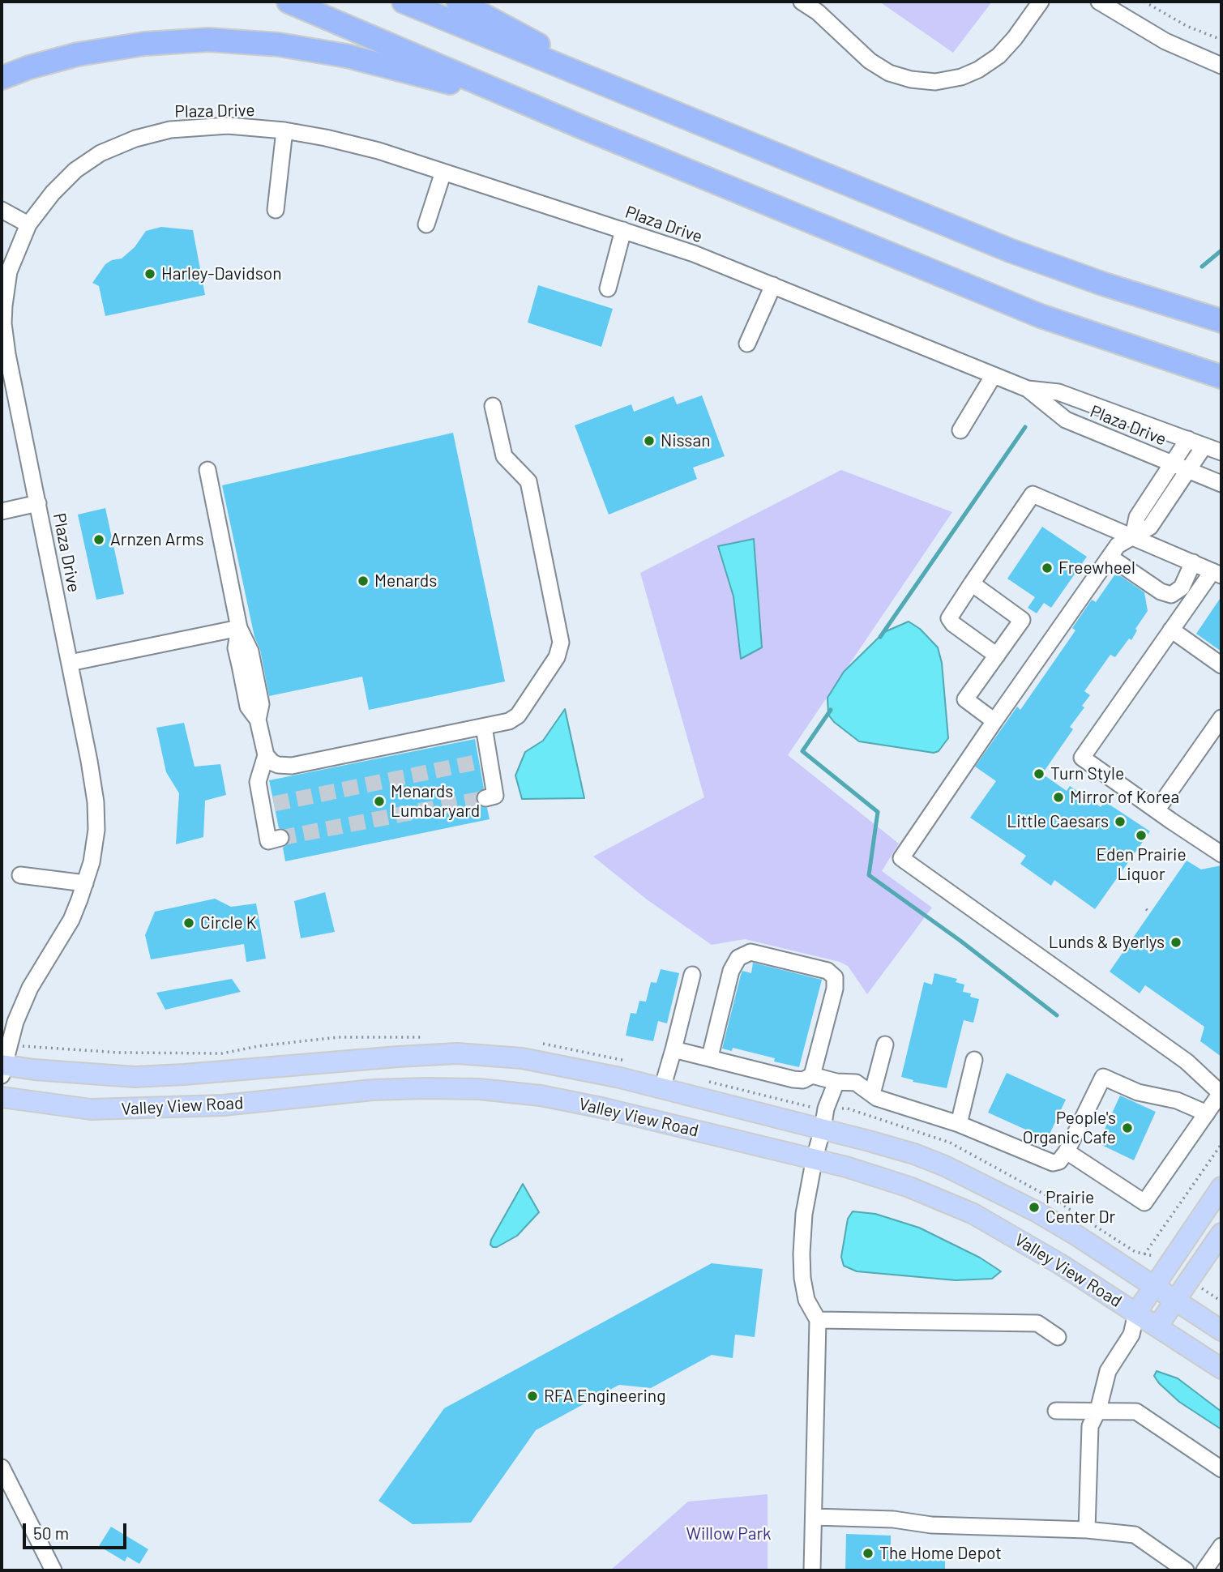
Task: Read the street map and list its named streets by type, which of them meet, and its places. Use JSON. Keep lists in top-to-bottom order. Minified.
{"streets":{"main road":["Valley View Road"],"street":["Plaza Drive"]},"crossings":[["Plaza Drive","Valley View Road"]],"parks":["Willow Park"],"places":["Harley-Davidson","Nissan","Arnzen Arms","Freewheel","Menards","Turn Style","Mirror of Korea","Menards Lumbaryard","Little Caesars","Eden Prairie Liquor","Circle K","Lunds & Byerlys","People's Organic Cafe","Prairie Center Dr","RFA Engineering","The Home Depot"],"scale_bar":"50 m"}
